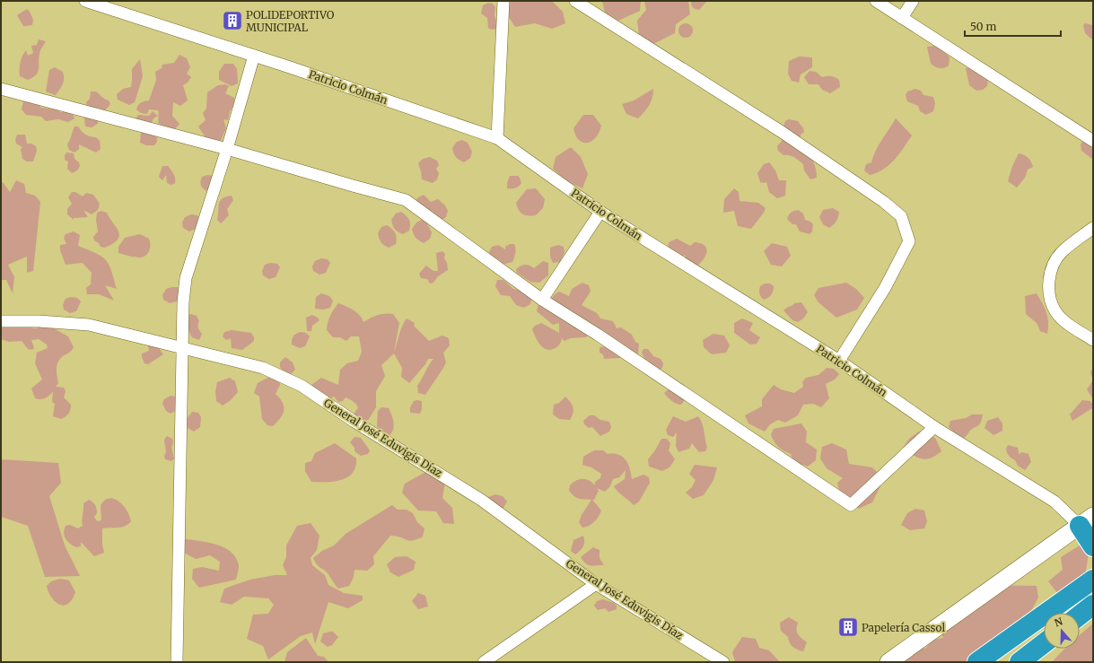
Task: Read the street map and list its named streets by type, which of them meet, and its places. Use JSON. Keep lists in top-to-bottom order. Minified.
{"streets":{"street":["Patricio Colmán","General José Eduvigis Díaz"]},"places":{"building":["POLIDEPORTIVO MUNICIPAL","Papelería Cassol"]},"scale_bar":"50 m","north":"top"}
